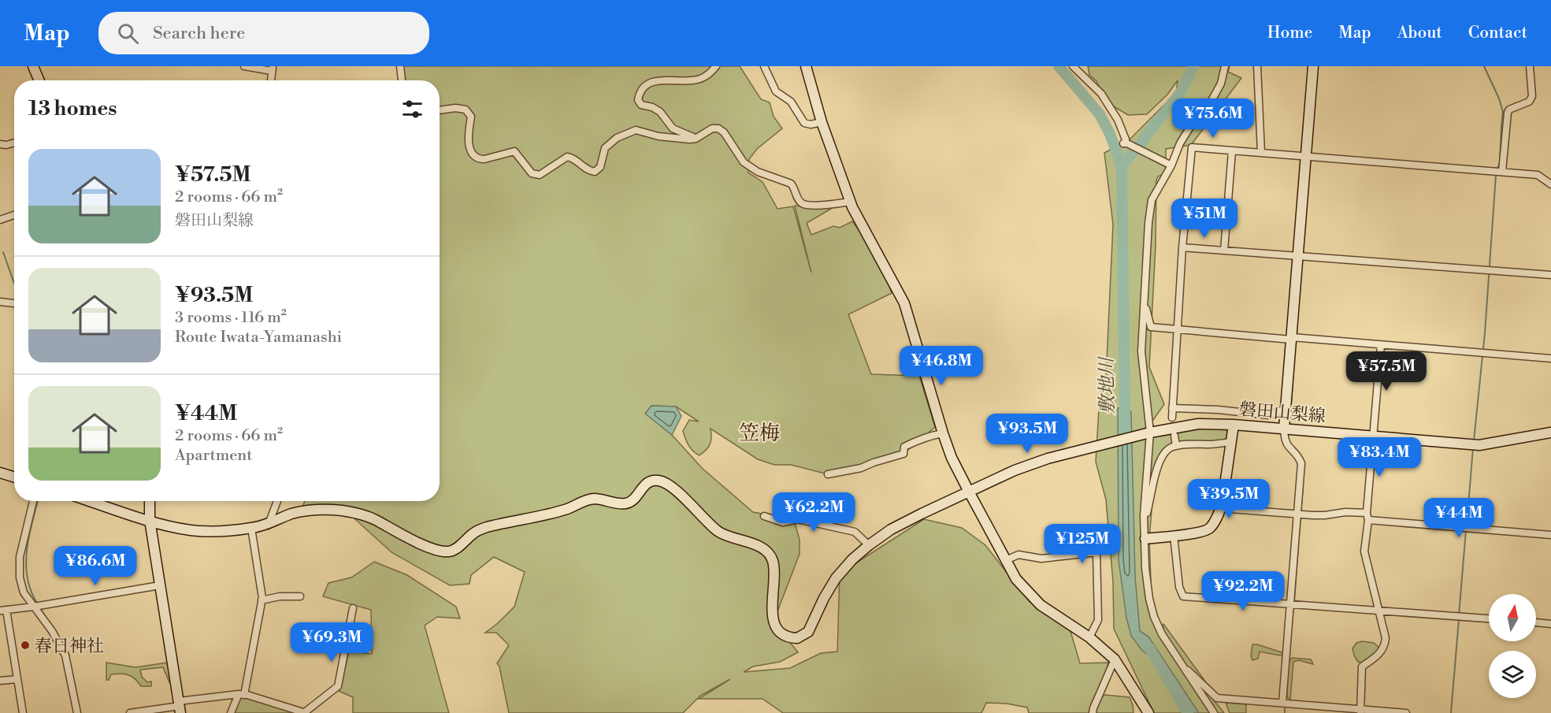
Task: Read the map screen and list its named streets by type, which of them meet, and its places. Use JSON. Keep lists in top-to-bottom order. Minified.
{"streets":{"main road":["磐田山梨線"]},"districts":["笠梅"],"water":["敷地川"],"places":["春日神社"],"north":"top","page":{"header":"Map","search":"Search here","nav":["Home","Map","About","Contact"],"heading":"13 homes","price":["¥75.6M","¥51M","¥46.8M","¥57.5M","¥93.5M","¥83.4M","¥39.5M","¥62.2M","¥44M","¥125M","¥86.6M","¥92.2M","¥69.3M"],"list":[{"name":"¥57.5M","note":"2 rooms · 66 m² · 磐田山梨線"},{"name":"¥93.5M","note":"3 rooms · 116 m² · Route Iwata-Yamanashi"},{"name":"¥44M","note":"2 rooms · 66 m² · Apartment"}]}}
